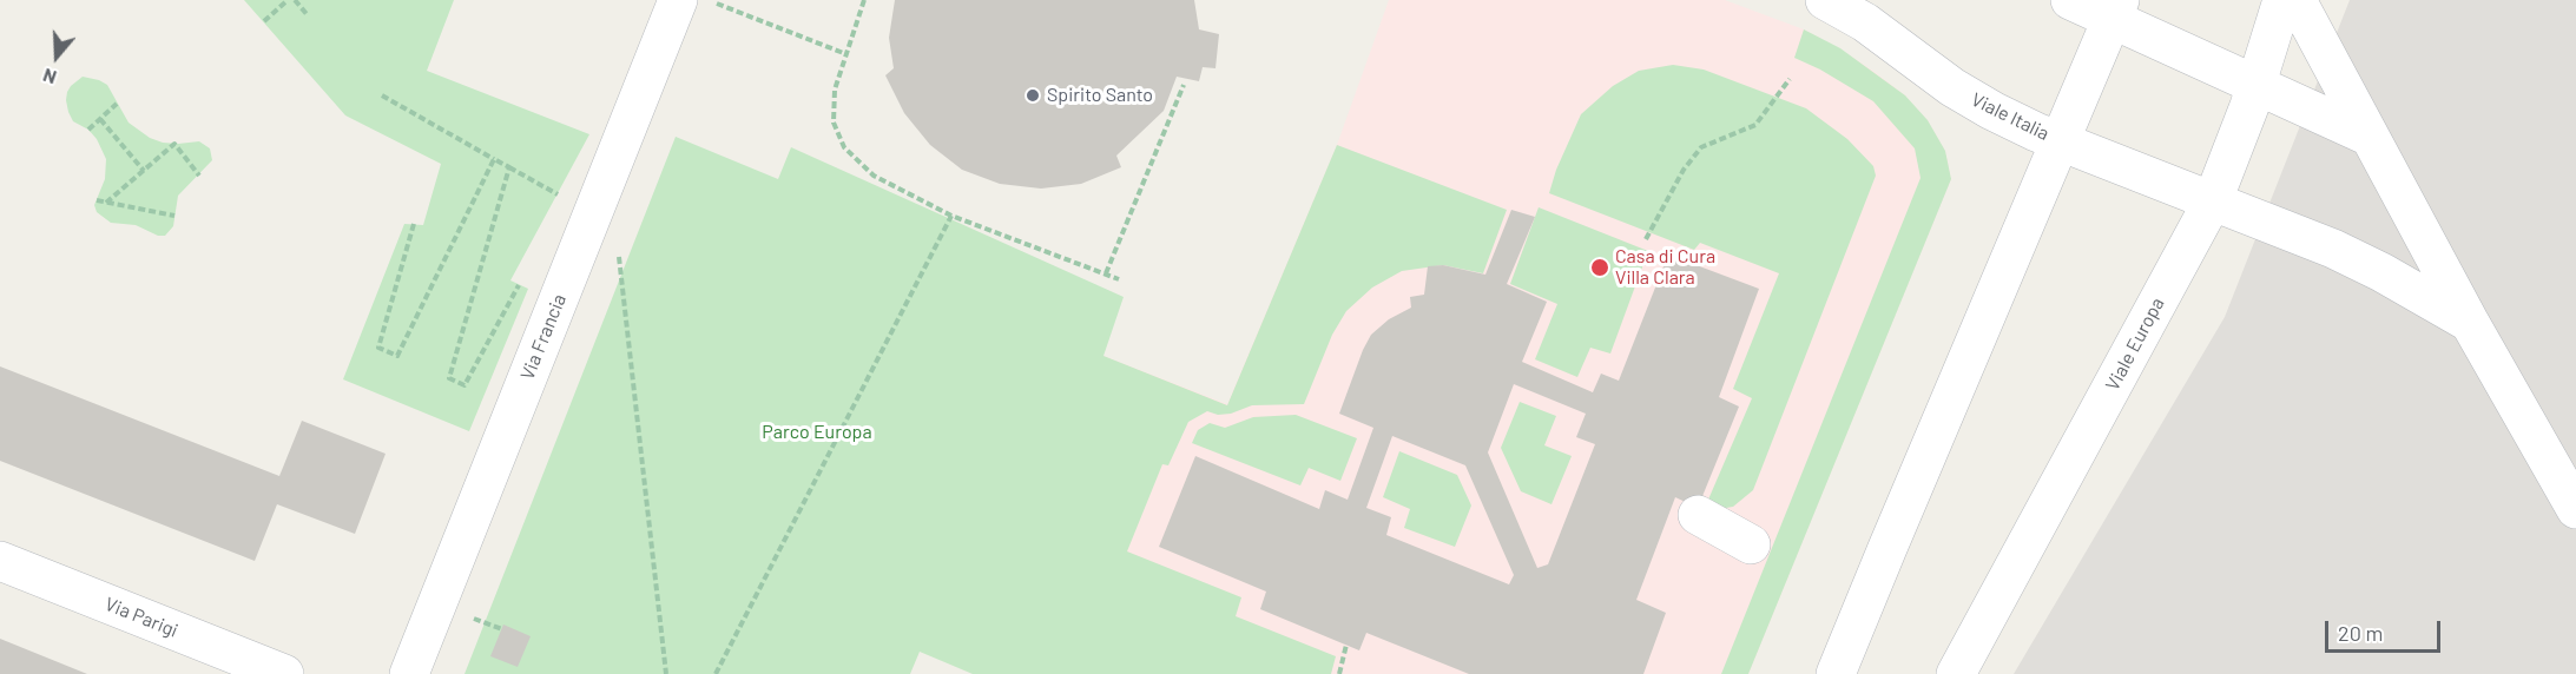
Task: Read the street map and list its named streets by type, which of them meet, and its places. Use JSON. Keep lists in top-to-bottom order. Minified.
{"streets":{"street":["Viale Italia","Via Francia","Viale Europa","Via Parigi"]},"crossings":[["Viale Italia","Viale Europa"]],"parks":["Parco Europa"],"places":["Spirito Santo","Casa di Cura Villa Clara"],"scale_bar":"20 m","north":"bottom"}
